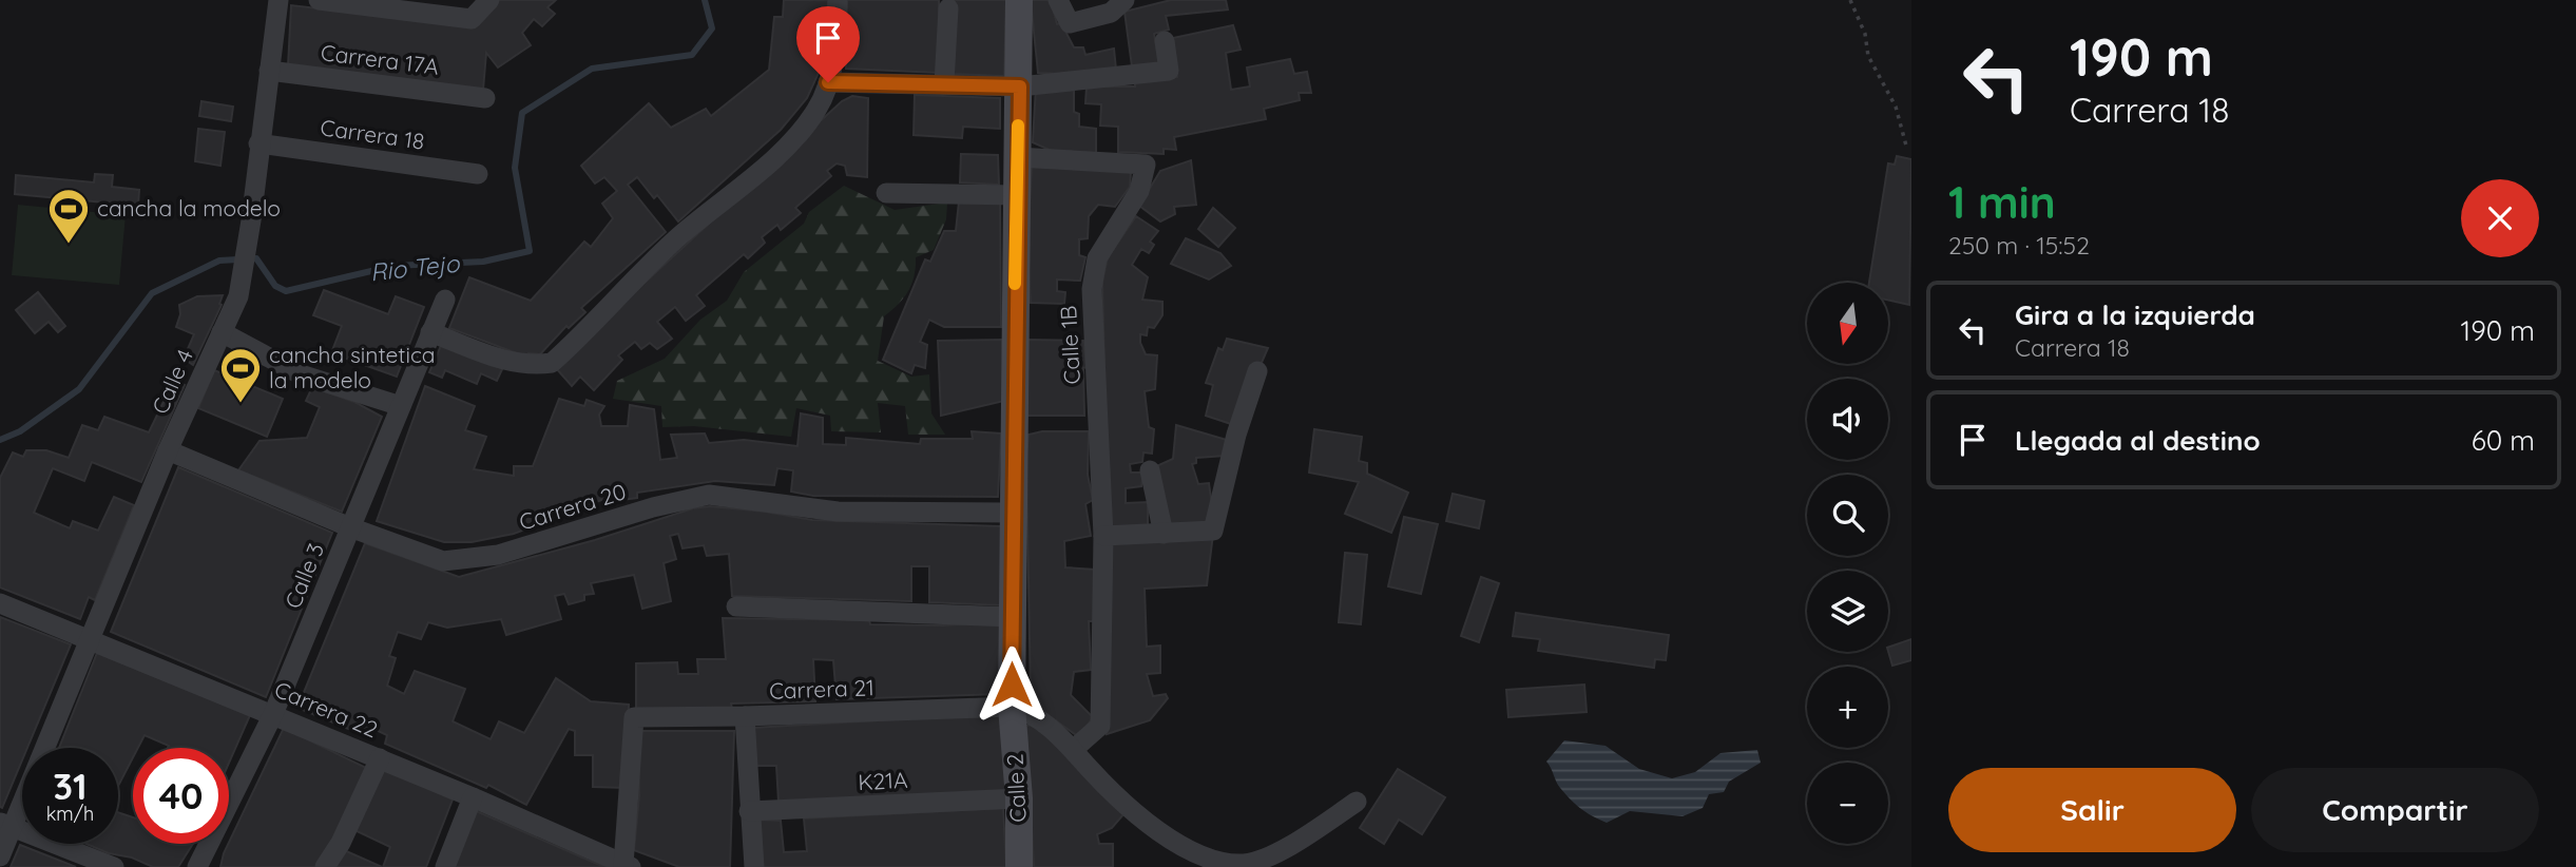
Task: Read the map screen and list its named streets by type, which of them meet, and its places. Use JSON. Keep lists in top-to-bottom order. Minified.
{"streets":{"street":["Carrera 17A","Carrera 18","Calle 1B","Calle 4","Carrera 20","Calle 3","Carrera 21","Carrera 22","K21A","Calle 2"]},"crossings":[["Carrera 17A","Calle 4"],["Carrera 18","Calle 4"],["Calle 1B","Calle 2"],["Calle 4","Carrera 20"],["Calle 4","Carrera 22"],["Carrera 20","Calle 3"],["Carrera 20","Calle 2"],["Calle 3","Carrera 22"],["Carrera 21","Carrera 22"],["Carrera 21","Calle 2"],["K21A","Calle 2"]],"water":["Rio Tejo"],"places":{"sports":["cancha la modelo","cancha sintetica la modelo"]},"north":"bottom","page":{"turn":["190 m","Carrera 18"],"heading":["1 min","250 m · 15:52"],"list":[{"name":"Gira a la izquierda","note":"Carrera 18","value":"190 m"},{"name":"Llegada al destino","value":"60 m"}],"map_buttons":["+","−"],"speed":"31 km/h","limit":"40","buttons":["Salir","Compartir"]}}
